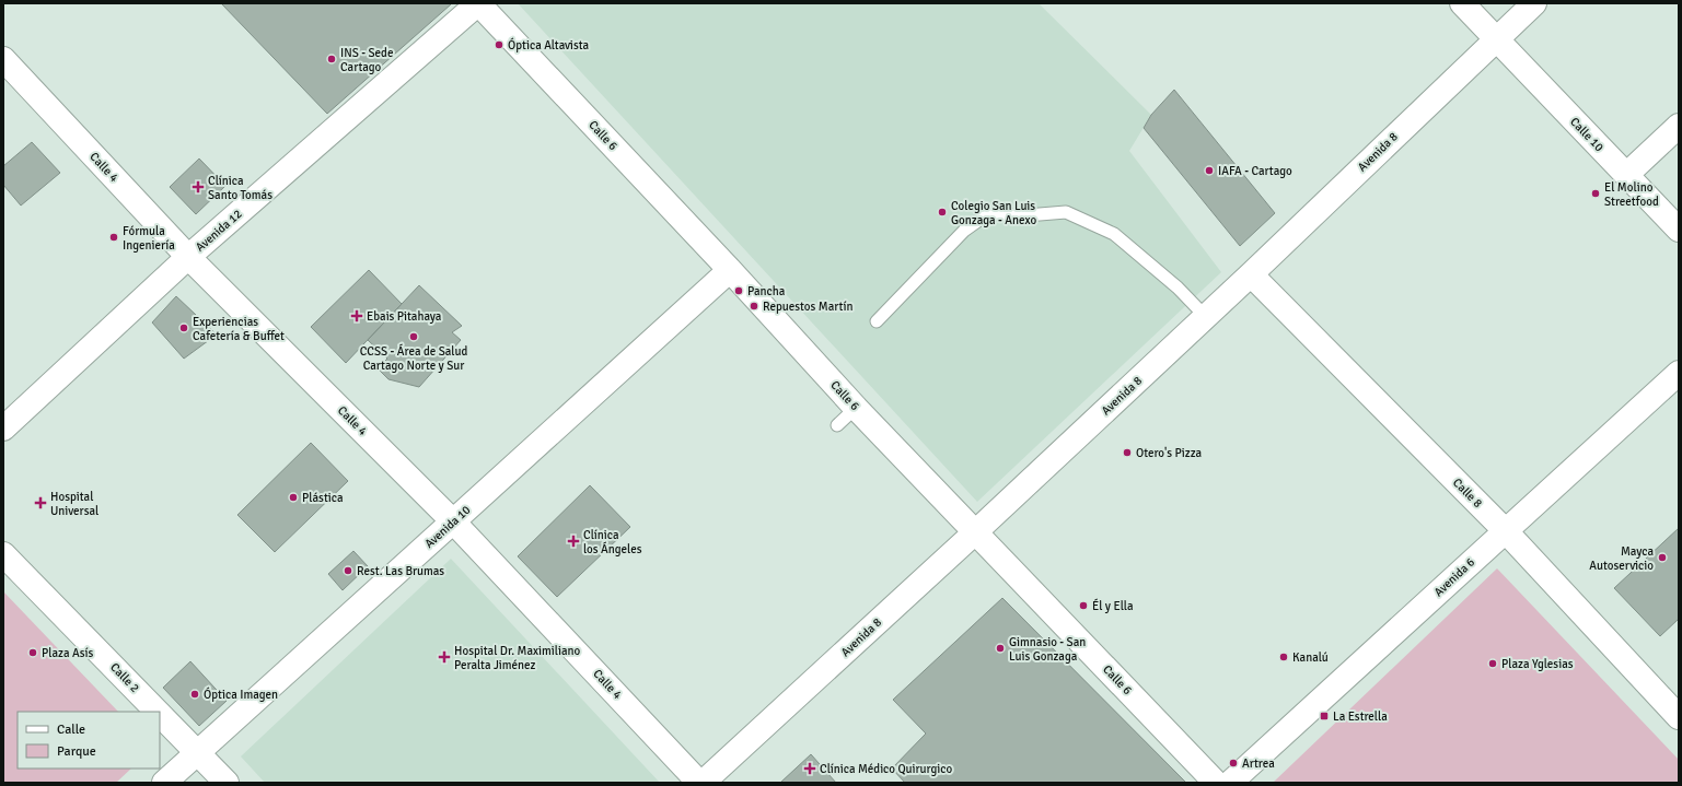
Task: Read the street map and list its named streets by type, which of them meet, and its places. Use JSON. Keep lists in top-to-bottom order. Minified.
{"streets":{"street":["Calle 10","Calle 6","Avenida 8","Calle 4","Avenida 12","Calle 8","Avenida 10","Avenida 6","Calle 2"]},"crossings":[["Calle 10","Avenida 8"],["Calle 6","Avenida 8"],["Calle 6","Avenida 12"],["Calle 6","Avenida 10"],["Avenida 8","Calle 8"],["Calle 4","Avenida 12"],["Calle 4","Avenida 10"],["Calle 8","Avenida 6"],["Avenida 10","Calle 2"]],"places":{"other":["Óptica Altavista","INS - Sede Cartago","IAFA - Cartago","El Molino Streetfood","Colegio San Luis Gonzaga - Anexo","Fórmula Ingeniería","Pancha","Repuestos Martín","Experiencias Cafetería & Buffet","CCSS - Área de Salud Cartago Norte y Sur","Otero's Pizza","Plástica","Mayca Autoservicio","Rest. Las Brumas","Él y Ella","Gimnasio - San Luis Gonzaga","Plaza Asís","Kanalú","Plaza Yglesias","Óptica Imagen","Artrea"],"health":["Clínica Santo Tomás","Ebais Pitahaya","Hospital Universal","Clínica los Ángeles","Hospital Dr. Maximiliano Peralta Jiménez","Clínica Médico Quirurgico"],"transit":["La Estrella"]},"legend":["Calle","Parque"]}
